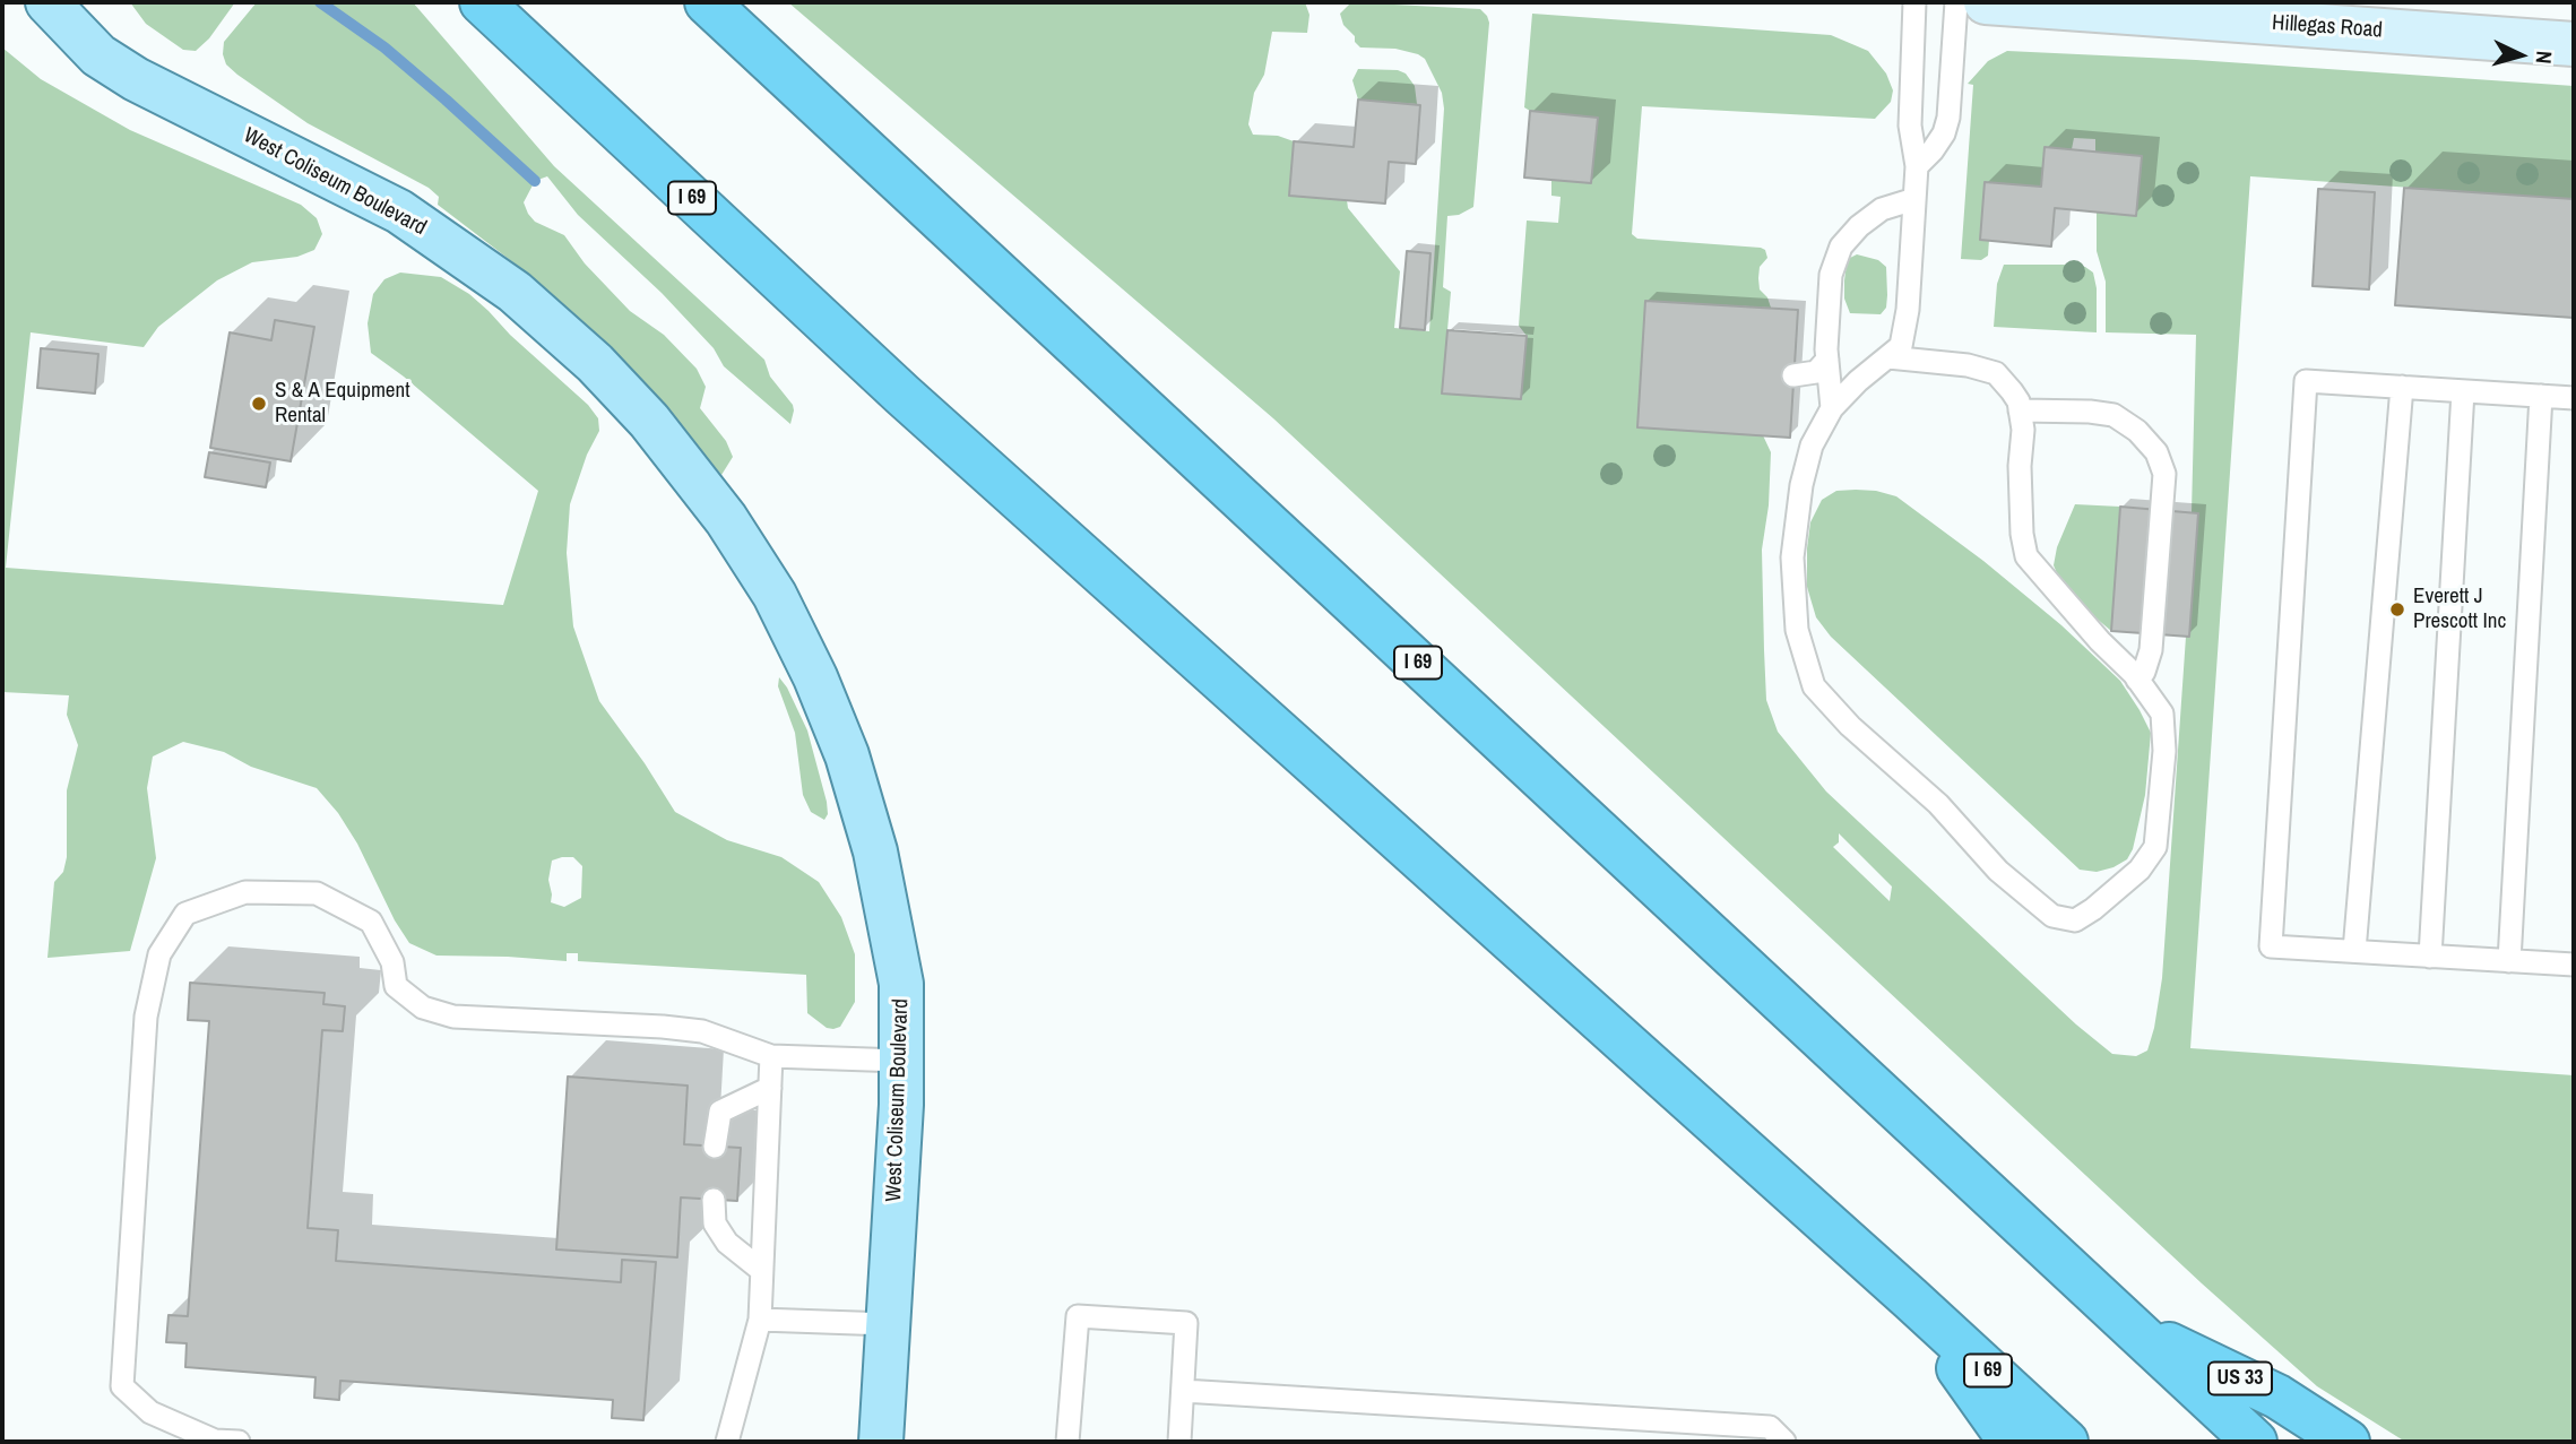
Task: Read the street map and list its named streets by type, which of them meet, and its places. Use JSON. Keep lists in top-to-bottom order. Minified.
{"streets":{"highway":["I 69","US 33"],"main road":["Hillegas Road","West Coliseum Boulevard"]},"crossings":[["I 69","US 33"]],"places":["S & A Equipment Rental","Everett J Prescott Inc"],"north":"right"}
